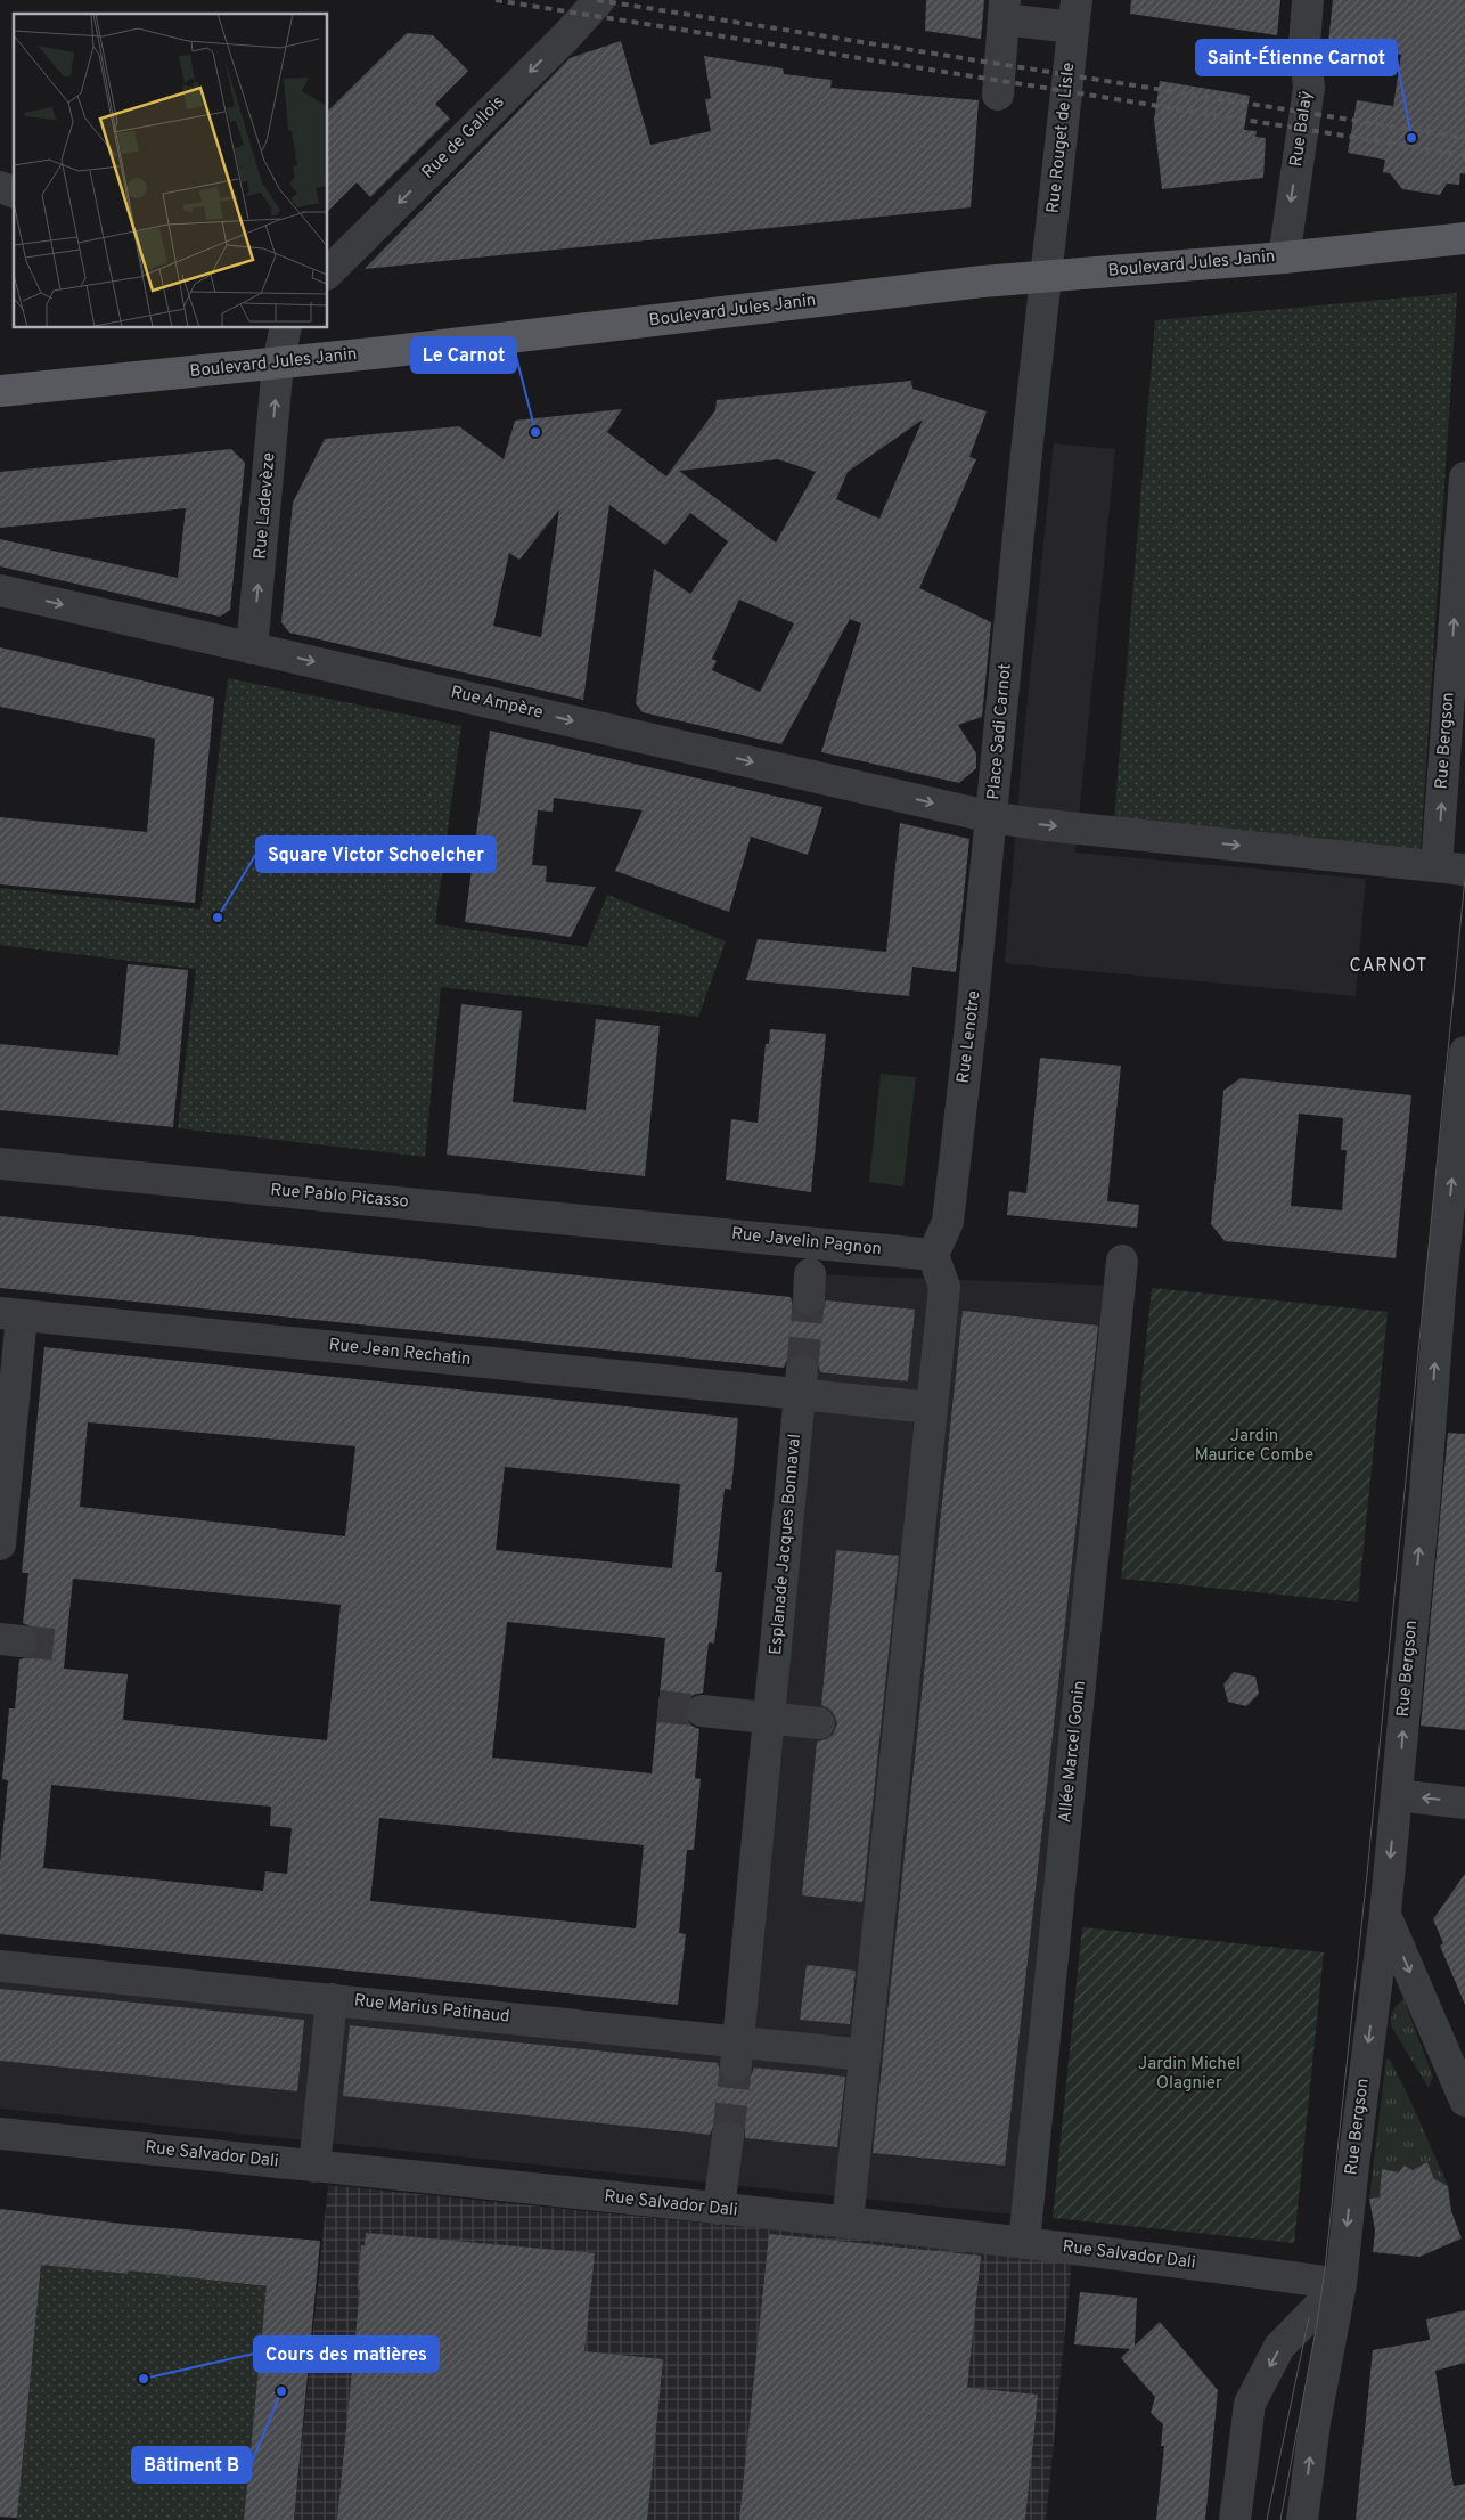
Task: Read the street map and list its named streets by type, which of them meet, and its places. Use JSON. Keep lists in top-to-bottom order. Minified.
{"streets":{"main road":["Boulevard Jules Janin"],"street":["Rue Balaÿ","Rue de Gallois","Rue Rouget de Lisle","Rue Ladevèze","Rue Ampère","Place Sadi Carnot","Rue Bergson","Rue Lenotre","Rue Pablo Picasso","Rue Javelin Pagnon","Rue Jean Rechatin","Esplanade Jacques Bonnaval","Allée Marcel Gonin","Rue Marius Patinaud","Rue Salvador Dali"]},"crossings":[["Rue Balaÿ","Boulevard Jules Janin"],["Rue Rouget de Lisle","Boulevard Jules Janin"],["Rue Rouget de Lisle","Place Sadi Carnot"],["Boulevard Jules Janin","Rue Ladevèze"],["Boulevard Jules Janin","Place Sadi Carnot"],["Rue Ladevèze","Rue Ampère"],["Rue Ampère","Place Sadi Carnot"],["Rue Ampère","Rue Lenotre"],["Place Sadi Carnot","Rue Bergson"],["Place Sadi Carnot","Rue Lenotre"],["Rue Bergson","Rue Salvador Dali"],["Rue Lenotre","Rue Javelin Pagnon"],["Rue Pablo Picasso","Rue Javelin Pagnon"],["Rue Jean Rechatin","Esplanade Jacques Bonnaval"],["Esplanade Jacques Bonnaval","Rue Marius Patinaud"],["Allée Marcel Gonin","Rue Salvador Dali"]],"one_way":["Rue Balaÿ","Rue de Gallois","Rue Ladevèze","Rue Ampère","Place Sadi Carnot"],"districts":["CARNOT"],"parks":["Jardin Maurice Combe","Jardin Michel Olagnier"],"places":["Saint-Étienne Carnot","Le Carnot","Square Victor Schoelcher","Cours des matières","Bâtiment B"]}
